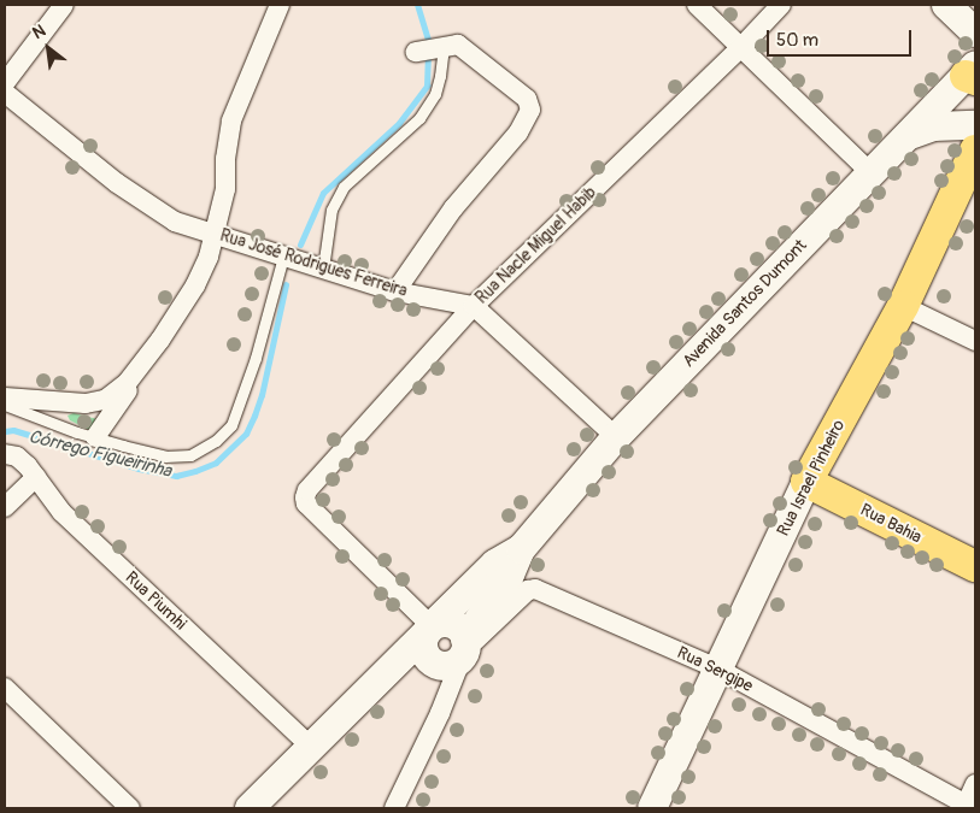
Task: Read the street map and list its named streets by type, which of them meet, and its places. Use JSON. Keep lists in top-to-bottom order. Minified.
{"streets":{"main road":["Avenida Santos Dumont","Rua Israel Pinheiro","Rua Bahia"],"street":["Rua Nacle Miguel Habib","Rua José Rodrigues Ferreira","Rua Piumhi","Rua Sergipe"]},"crossings":[["Rua Nacle Miguel Habib","Rua José Rodrigues Ferreira"],["Rua Nacle Miguel Habib","Avenida Santos Dumont"],["Rua Nacle Miguel Habib","Rua Sergipe"],["Avenida Santos Dumont","Rua Piumhi"],["Avenida Santos Dumont","Rua Sergipe"],["Rua Israel Pinheiro","Rua Bahia"],["Rua Israel Pinheiro","Rua Sergipe"]],"water":["Córrego Figueirinha"],"scale_bar":"50 m","north":"top left"}
